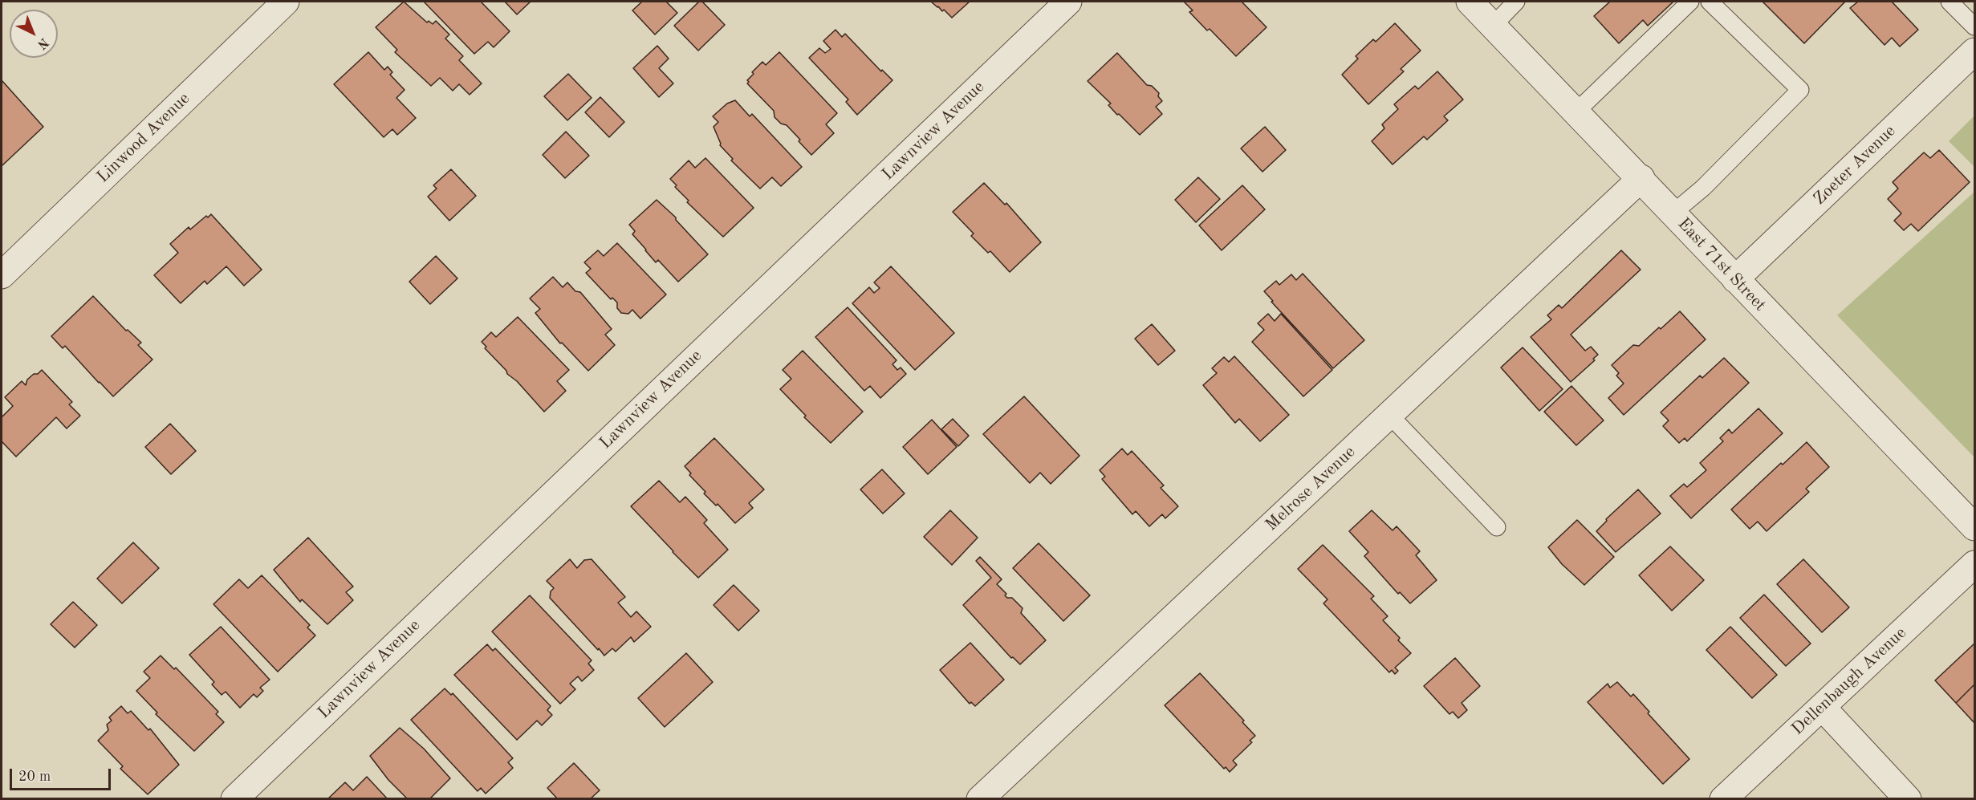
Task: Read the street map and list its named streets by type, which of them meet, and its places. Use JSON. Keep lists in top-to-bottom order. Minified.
{"streets":{"street":["Lawnview Avenue","Linwood Avenue","Zoeter Avenue","East 71st Street","Melrose Avenue","Dellenbaugh Avenue"]},"crossings":[["Zoeter Avenue","East 71st Street"],["East 71st Street","Melrose Avenue"]],"scale_bar":"20 m","north":"bottom right"}
